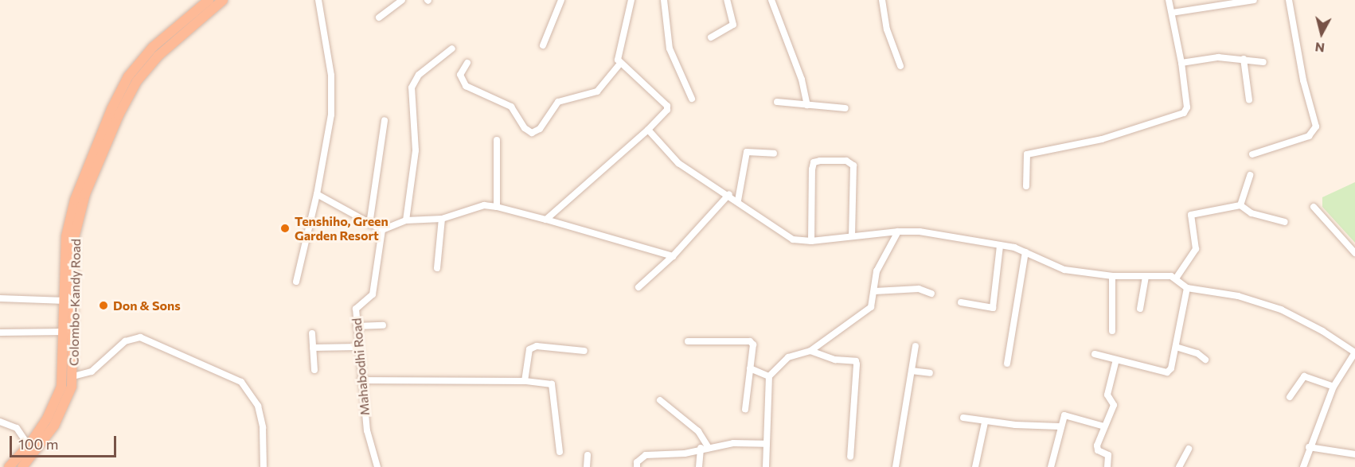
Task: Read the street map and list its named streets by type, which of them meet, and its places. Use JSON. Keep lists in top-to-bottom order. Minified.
{"streets":{"highway":["Colombo-Kandy Road"],"street":["Mahabodhi Road"]},"places":["Tenshiho, Green Garden Resort","Don & Sons"],"scale_bar":"100 m","north":"bottom"}
